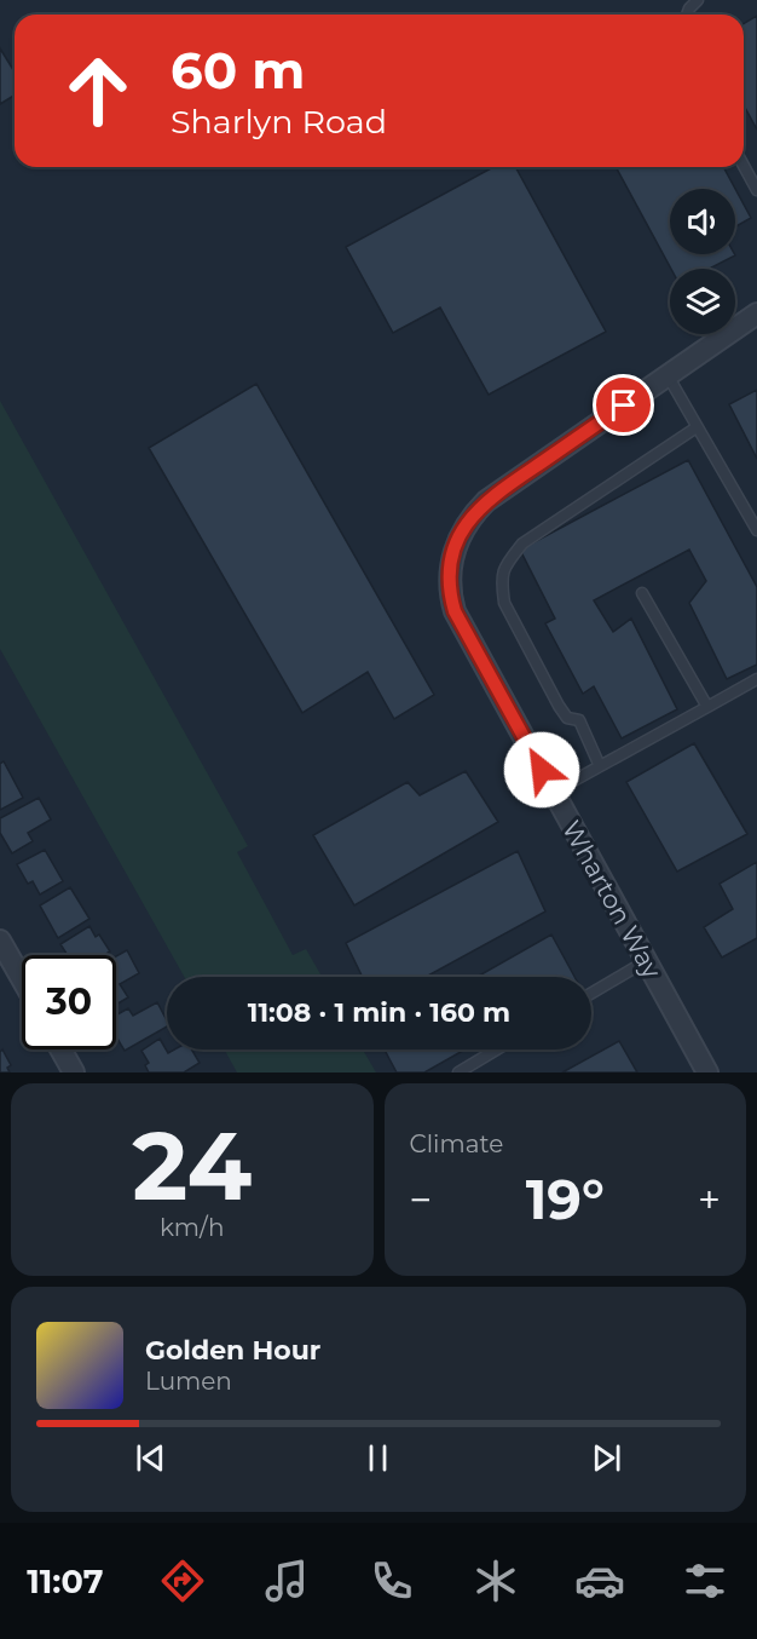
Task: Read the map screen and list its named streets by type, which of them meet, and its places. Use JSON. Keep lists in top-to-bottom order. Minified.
{"streets":{"street":["Wharton Way"]},"page":{"turn":["60 m","Sharlyn Road"],"limit":"30","trip":"11:08 · 1 min · 160 m","tile":[["24","km/h"],"Climate"],"heat":["−","19°","+"],"song":["Golden Hour","Lumen"],"tabs":"11:07"}}
